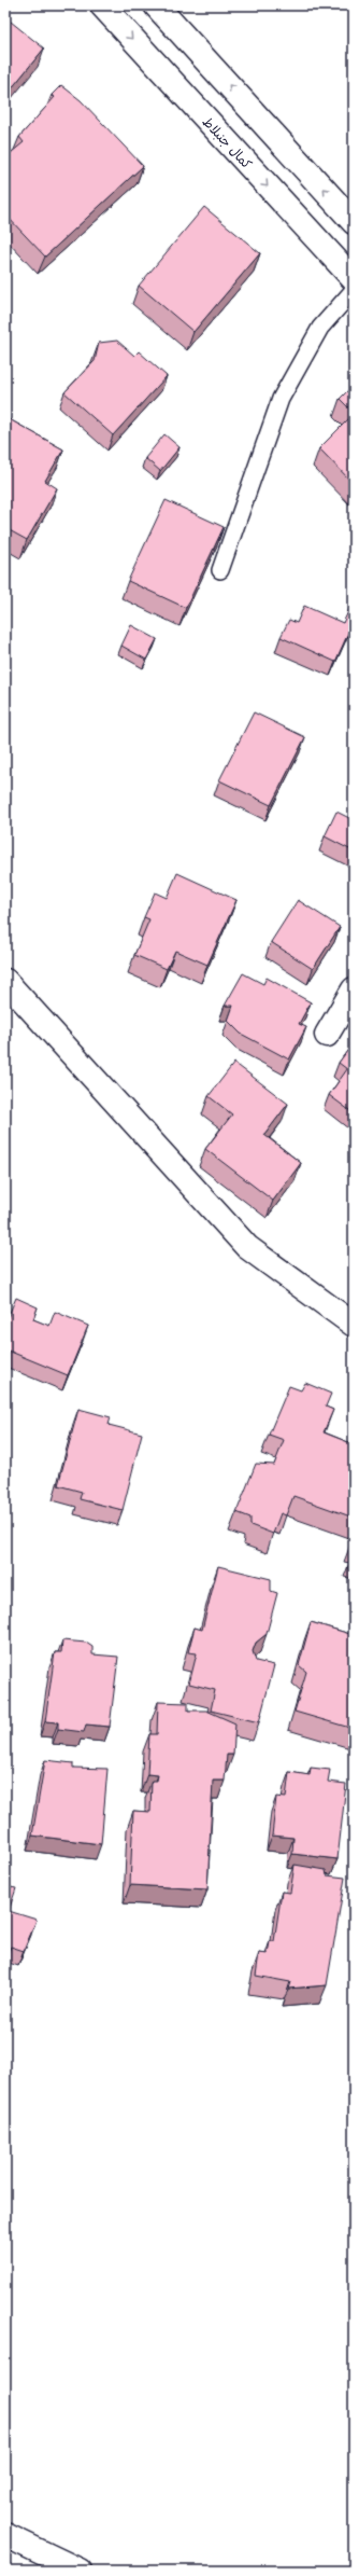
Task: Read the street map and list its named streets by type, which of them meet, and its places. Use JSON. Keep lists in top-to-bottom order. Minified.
{"streets":{"main road":["كمال جنبلاط"]}}
